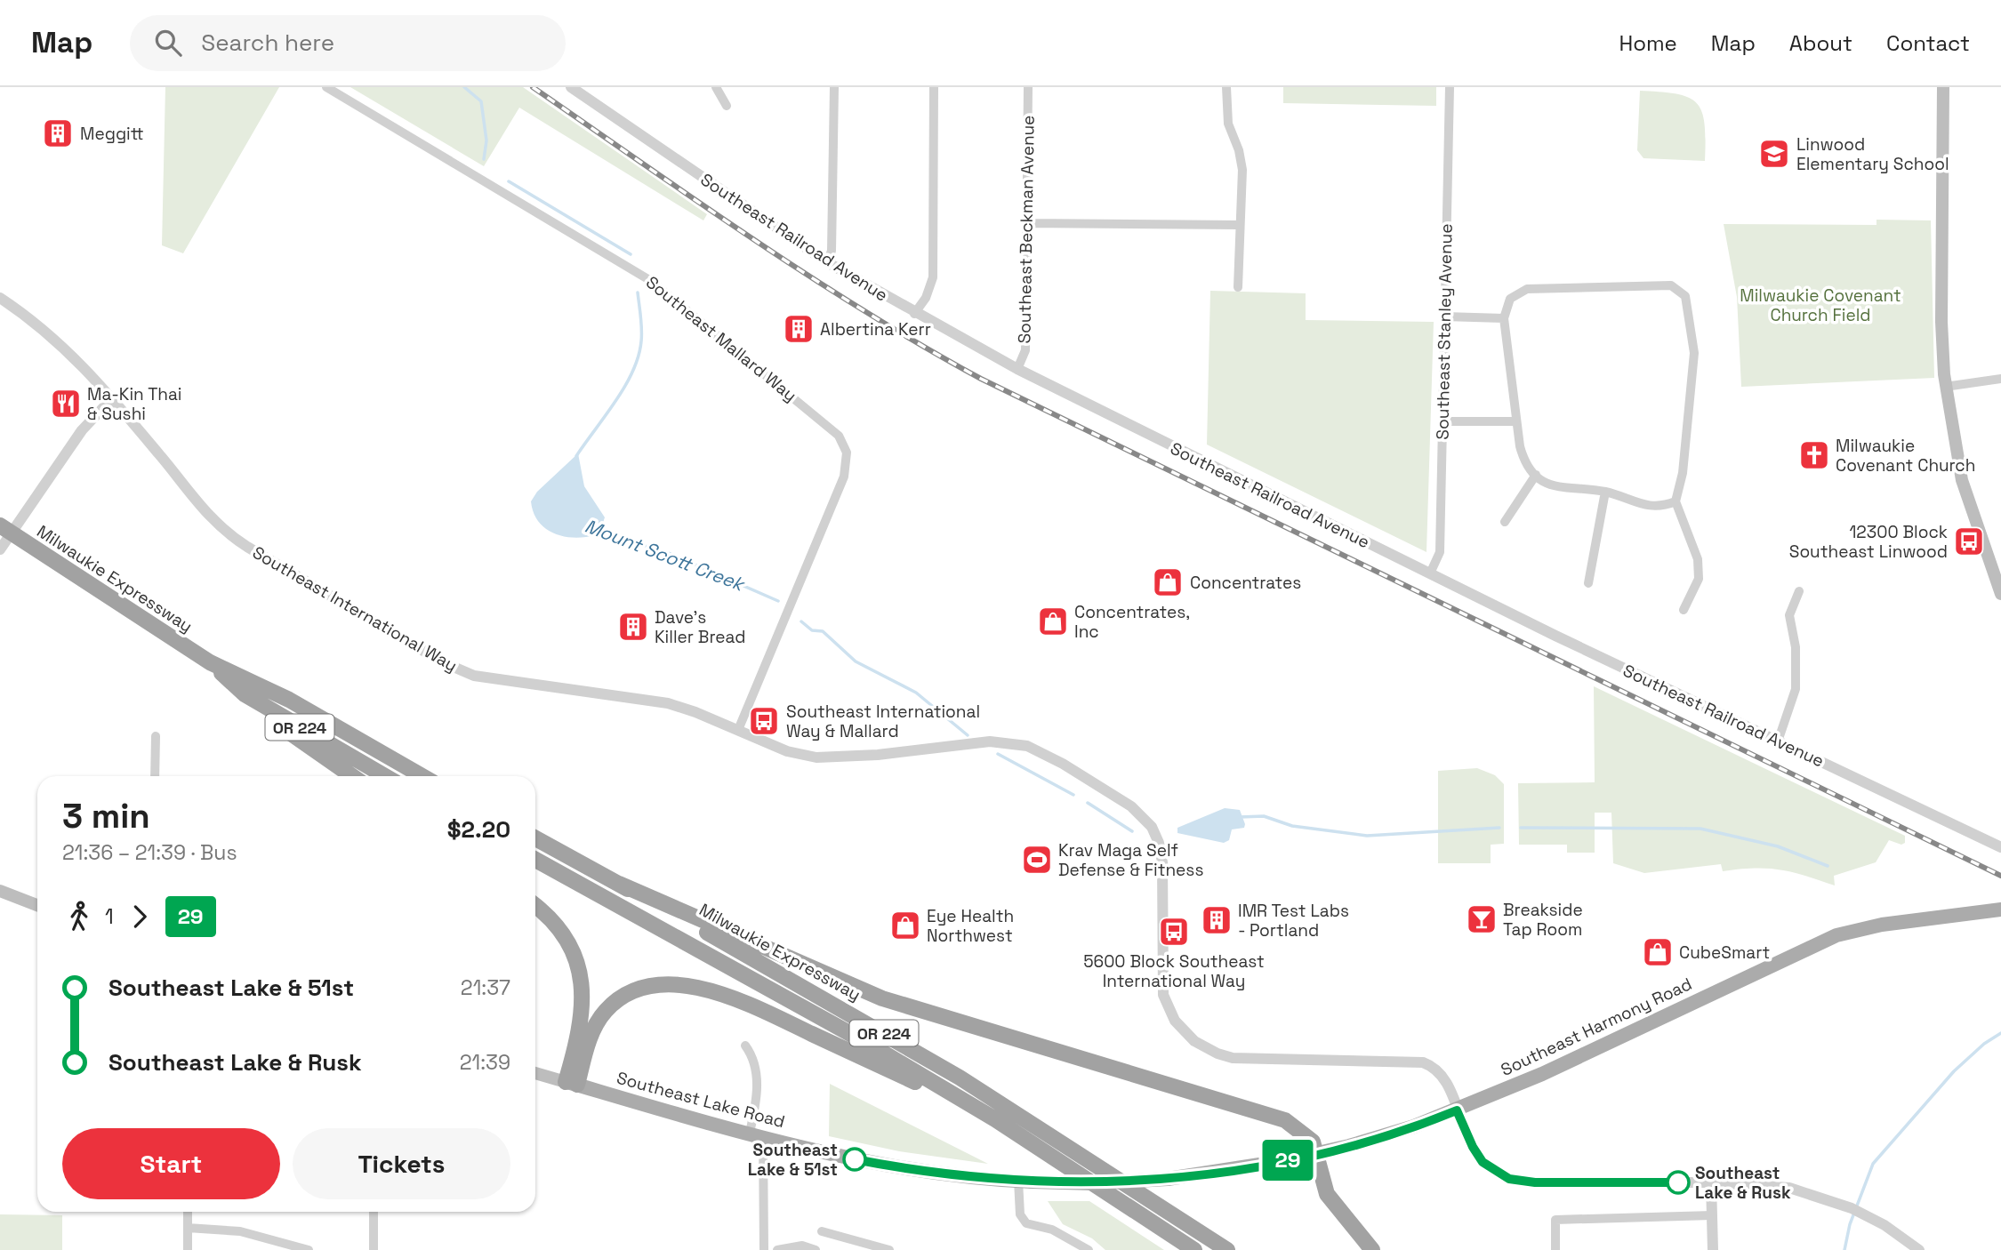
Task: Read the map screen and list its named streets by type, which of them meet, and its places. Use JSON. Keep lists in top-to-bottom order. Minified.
{"streets":{"highway":["Milwaukie Expressway","OR 224"],"main road":["Southeast Harmony Road","Southeast Lake Road"],"street":["Southeast Beckman Avenue","Southeast Railroad Avenue","Southeast Stanley Avenue","Southeast Mallard Way","Southeast International Way"]},"crossings":[["Southeast Beckman Avenue","Southeast Railroad Avenue"],["Southeast Railroad Avenue","Southeast Stanley Avenue"],["Southeast Mallard Way","Southeast International Way"],["Southeast International Way","Southeast Harmony Road"],["Southeast International Way","Southeast Lake Road"],["Southeast Harmony Road","Southeast Lake Road"]],"water":["Mount Scott Creek"],"parks":["Milwaukie Covenant Church Field"],"places":{"building":["Meggitt","Albertina Kerr","Dave's Killer Bread","IMR Test Labs - Portland"],"school or university":["Linwood Elementary School"],"restaurant":["Ma-Kin Thai & Sushi"],"church":["Milwaukie Covenant Church"],"bus stop":["12300 Block Southeast Linwood","Southeast International Way & Mallard","5600 Block Southeast International Way"],"shop":["Concentrates","Concentrates, Inc","Eye Health Northwest","CubeSmart"],"sports":["Krav Maga Self Defense & Fitness"],"bar":["Breakside Tap Room"],"other":["Southeast Lake & 51st","Southeast Lake & Rusk"]},"lines":["bus line 29"],"page":{"header":"Map","search":"Search here","nav":["Home","Map","About","Contact"],"on_map":"29","heading":["3 min","21:36 – 21:39 · Bus","$2.20"],"legs":["1","29"],"list":[{"name":"Southeast Lake & 51st","value":"21:37"},{"name":"Southeast Lake & Rusk","value":"21:39"}],"buttons":["Start","Tickets"]}}
